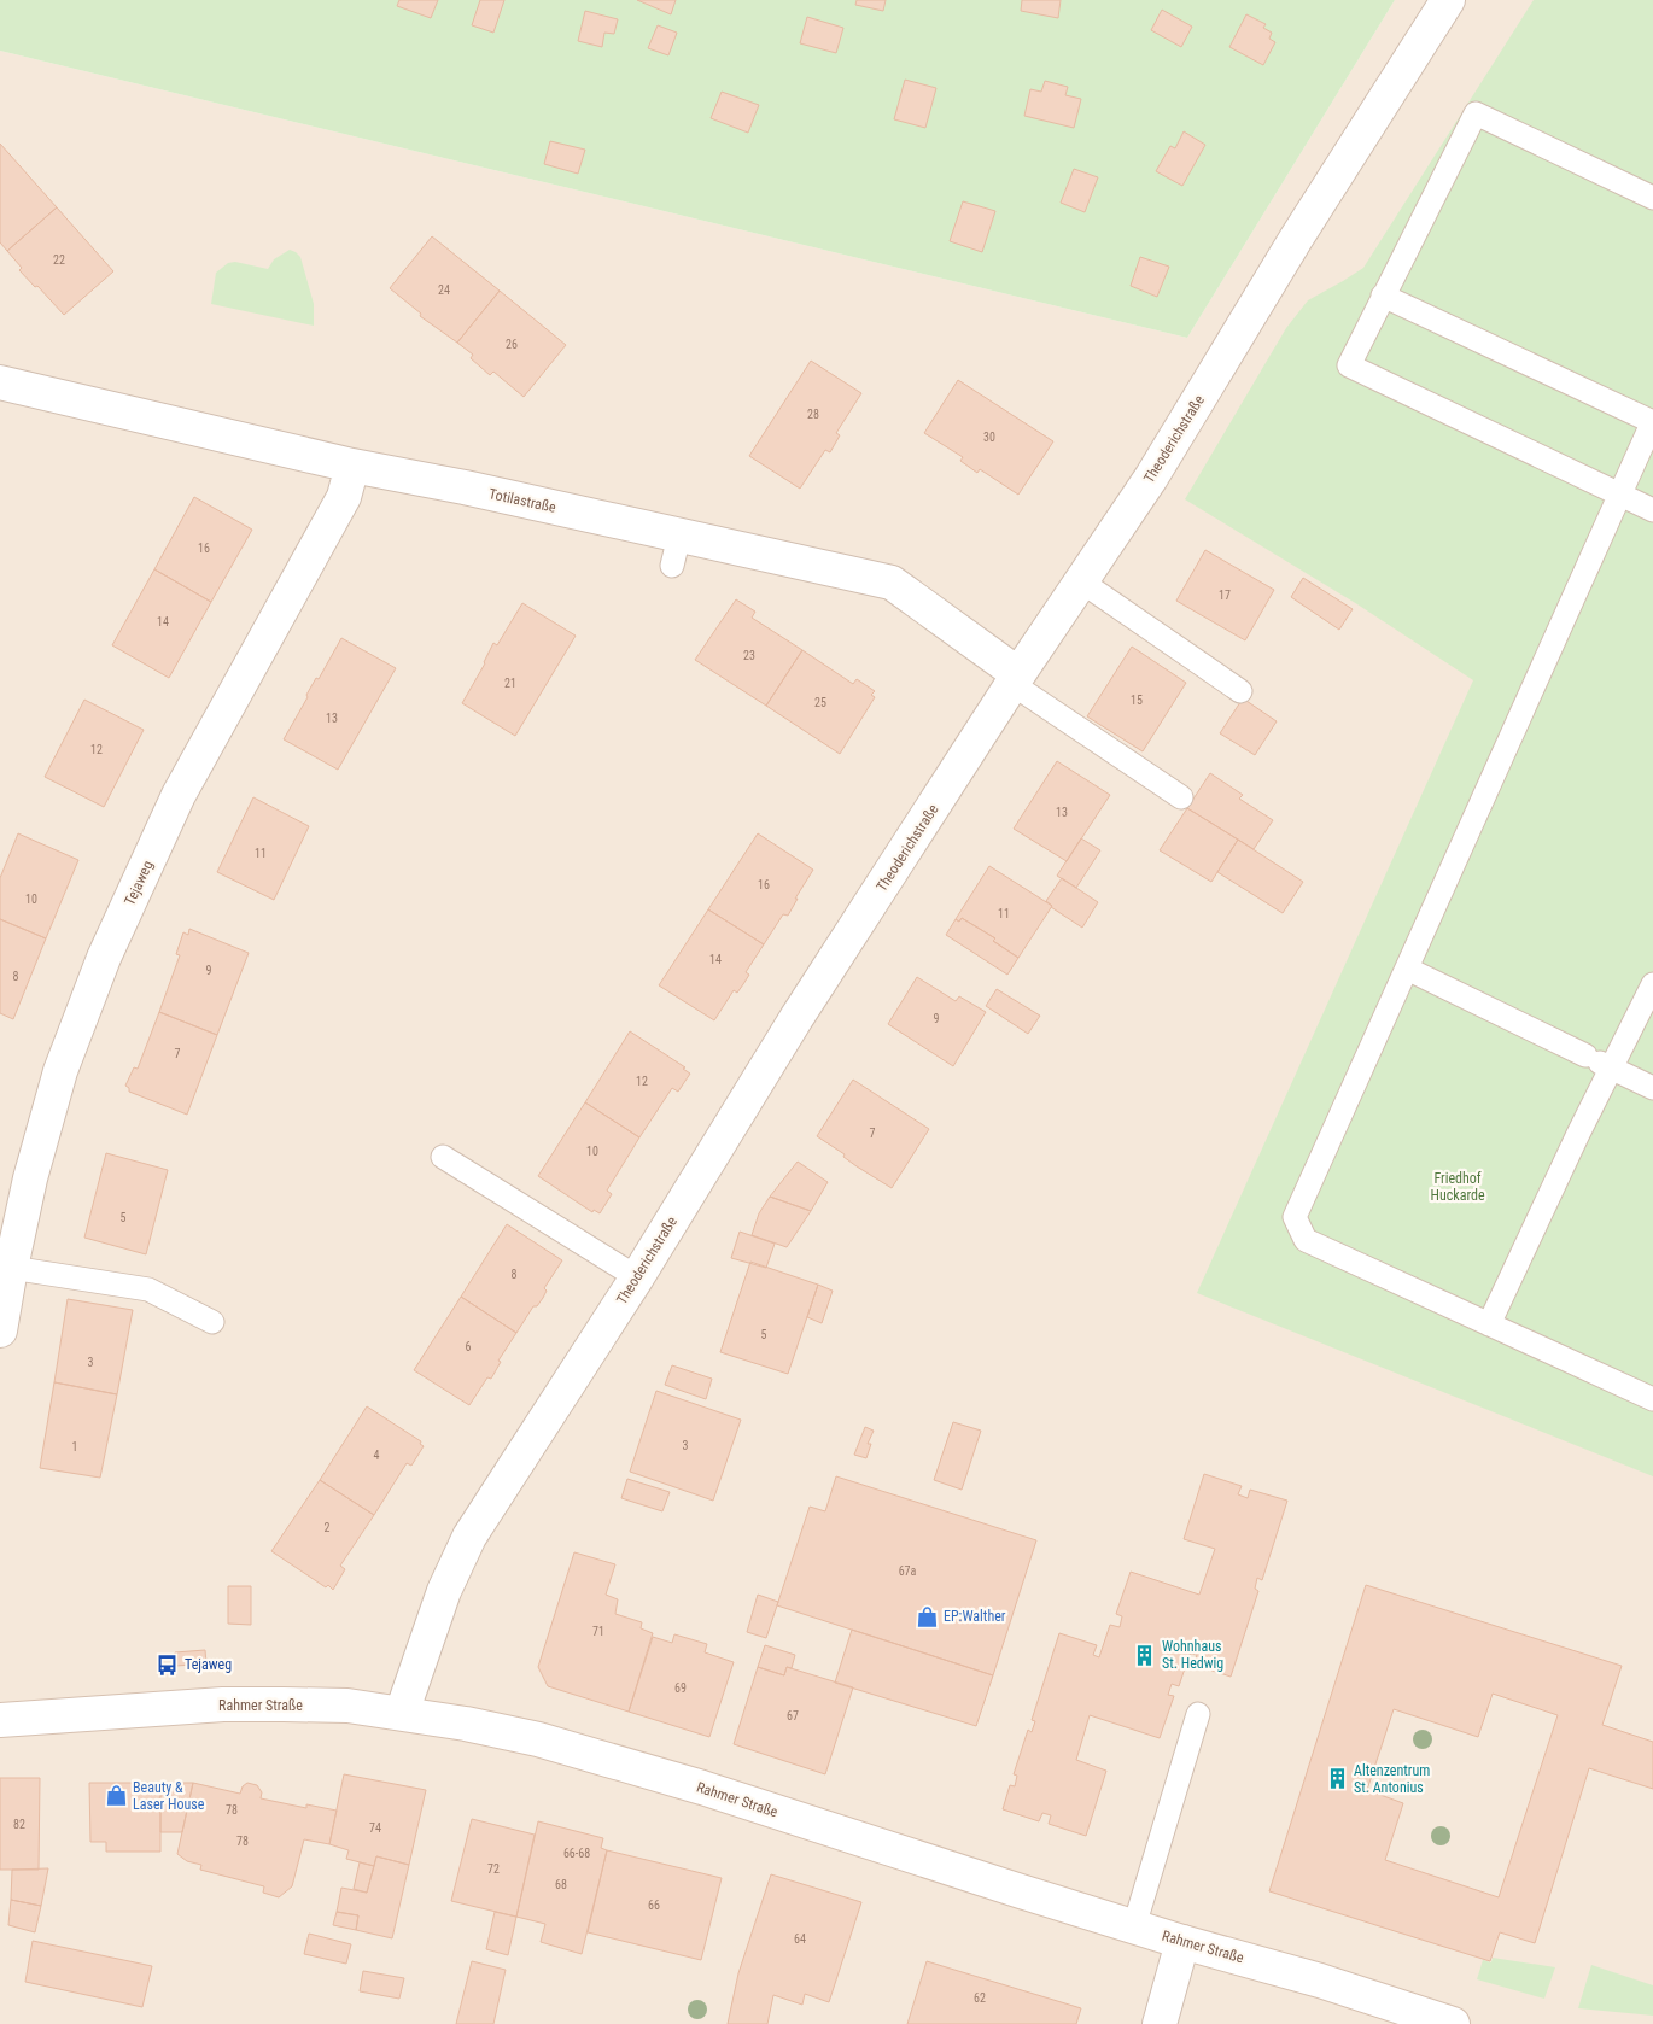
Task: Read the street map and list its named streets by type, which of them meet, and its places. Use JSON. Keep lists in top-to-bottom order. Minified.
{"streets":{"street":["Theoderichstraße","Totilastraße","Tejaweg","Rahmer Straße"]},"crossings":[["Theoderichstraße","Totilastraße"],["Theoderichstraße","Rahmer Straße"],["Totilastraße","Tejaweg"]],"parks":["Friedhof Huckarde"],"places":{"shop":["EP:Walther","Beauty & Laser House"],"building":["Wohnhaus St. Hedwig","Altenzentrum St. Antonius"],"bus stop":["Tejaweg"]},"house_numbers":["22","24","26","28","30","16","17","14","23","21","15","25","13","12","13","11","16","10","11","14","9","8","9","7","12","7","10","5","8","5","6","3","3","1","4","2","67a","71","69","67","78","82","74","78","66-68","72","68","66","64","62"]}
